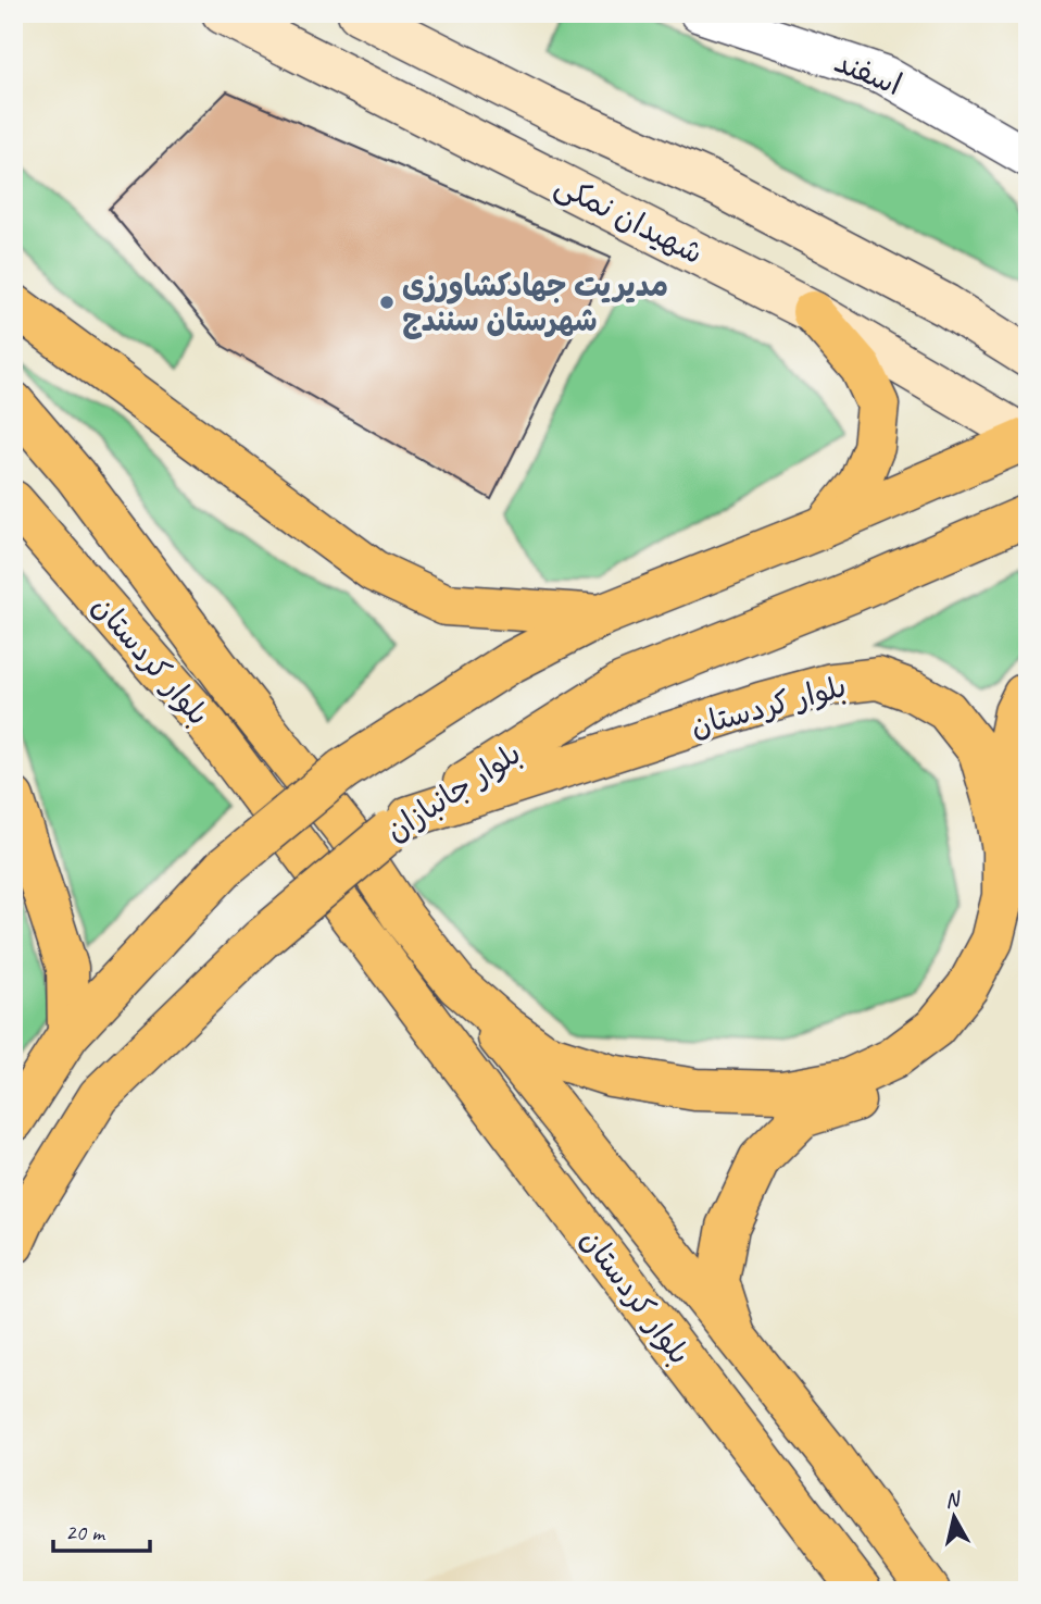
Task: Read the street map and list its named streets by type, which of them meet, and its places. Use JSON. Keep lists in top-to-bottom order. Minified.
{"streets":{"main road":["شهیدان نمکی","بلوار کردستان","بلوار جانبازان"],"street":["اسفند"]},"crossings":[["بلوار کردستان","بلوار جانبازان"]],"places":["مدیریت جهادکشاورزی شهرستان سنندج"],"scale_bar":"20 m","north":"top"}
